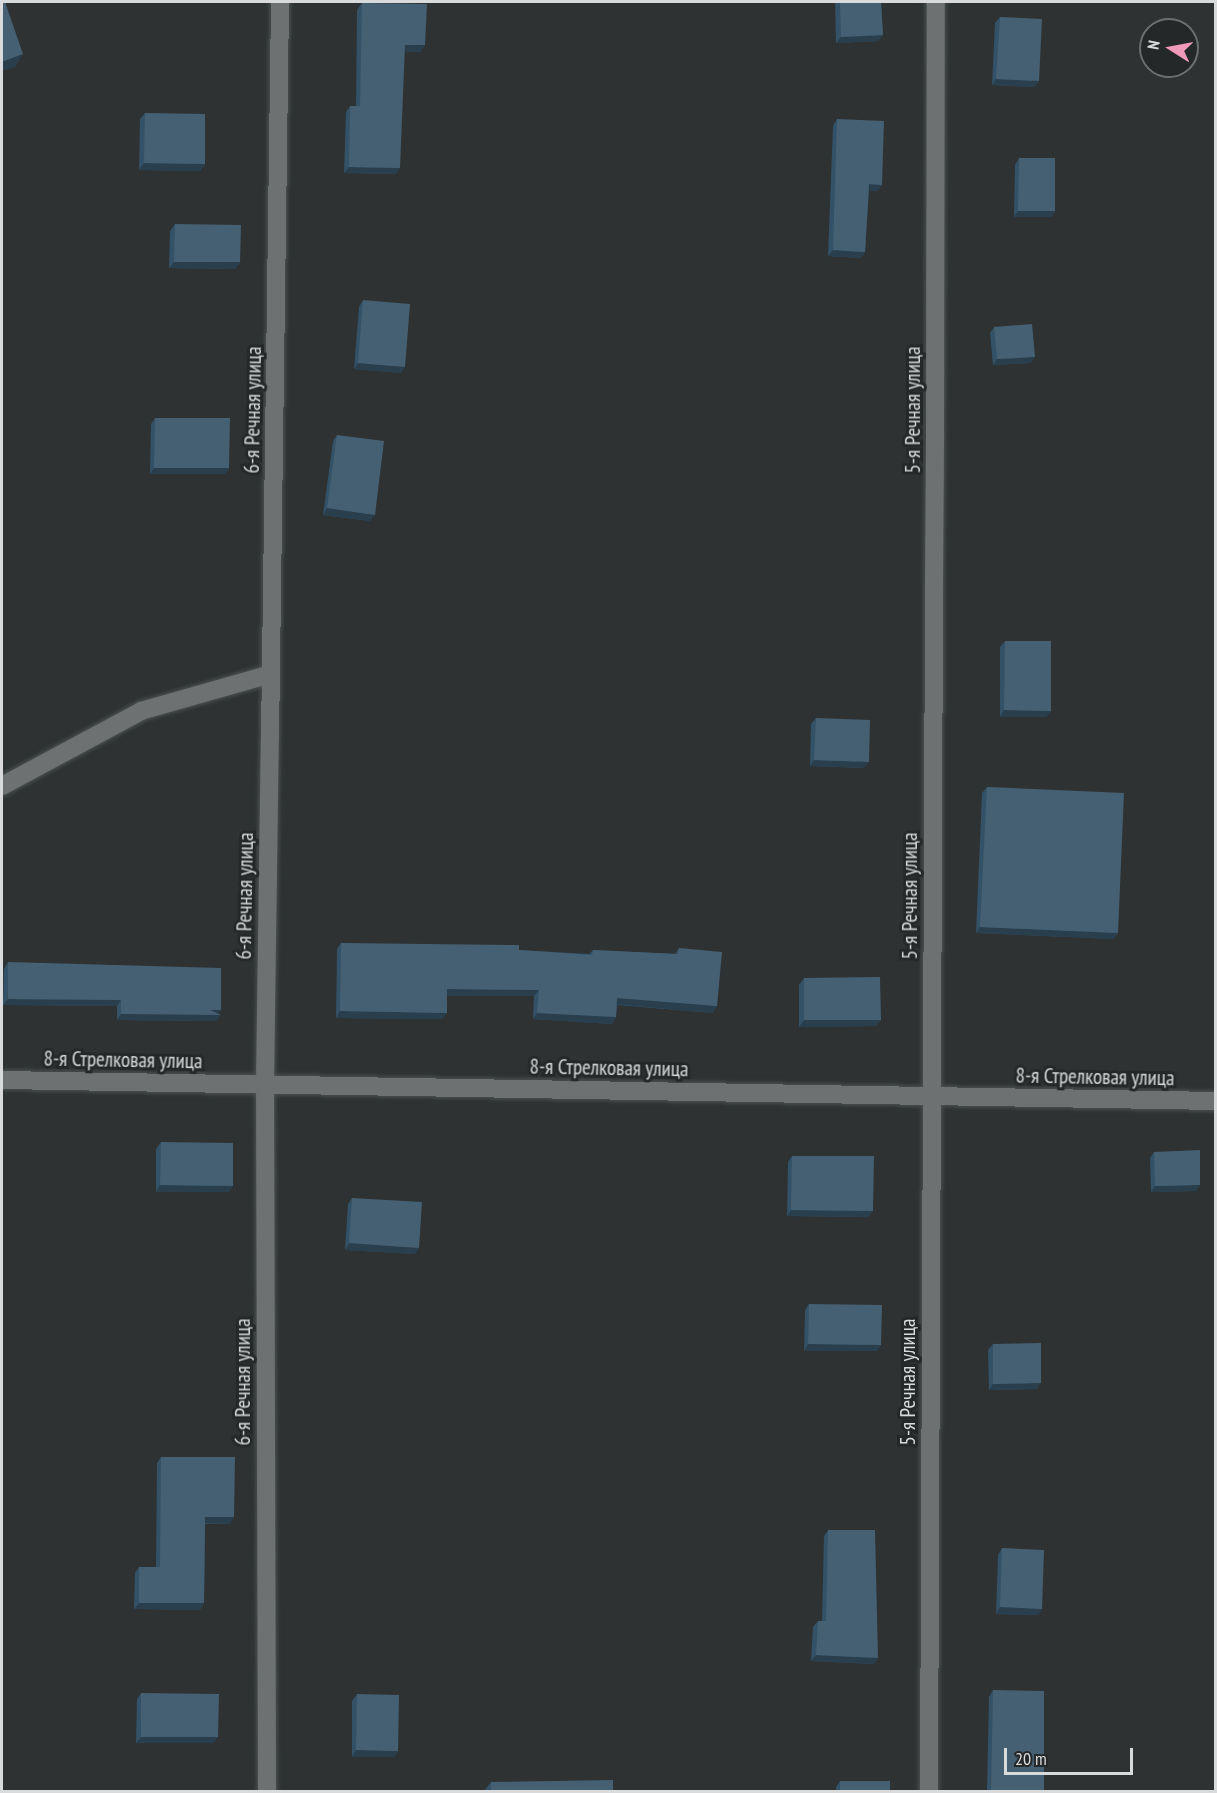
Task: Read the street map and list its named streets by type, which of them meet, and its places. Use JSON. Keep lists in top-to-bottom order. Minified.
{"streets":{"street":["6-я Речная улица","5-я Речная улица","8-я Стрелковая улица"]},"crossings":[["6-я Речная улица","8-я Стрелковая улица"],["5-я Речная улица","8-я Стрелковая улица"]],"scale_bar":"20 m","north":"left"}
